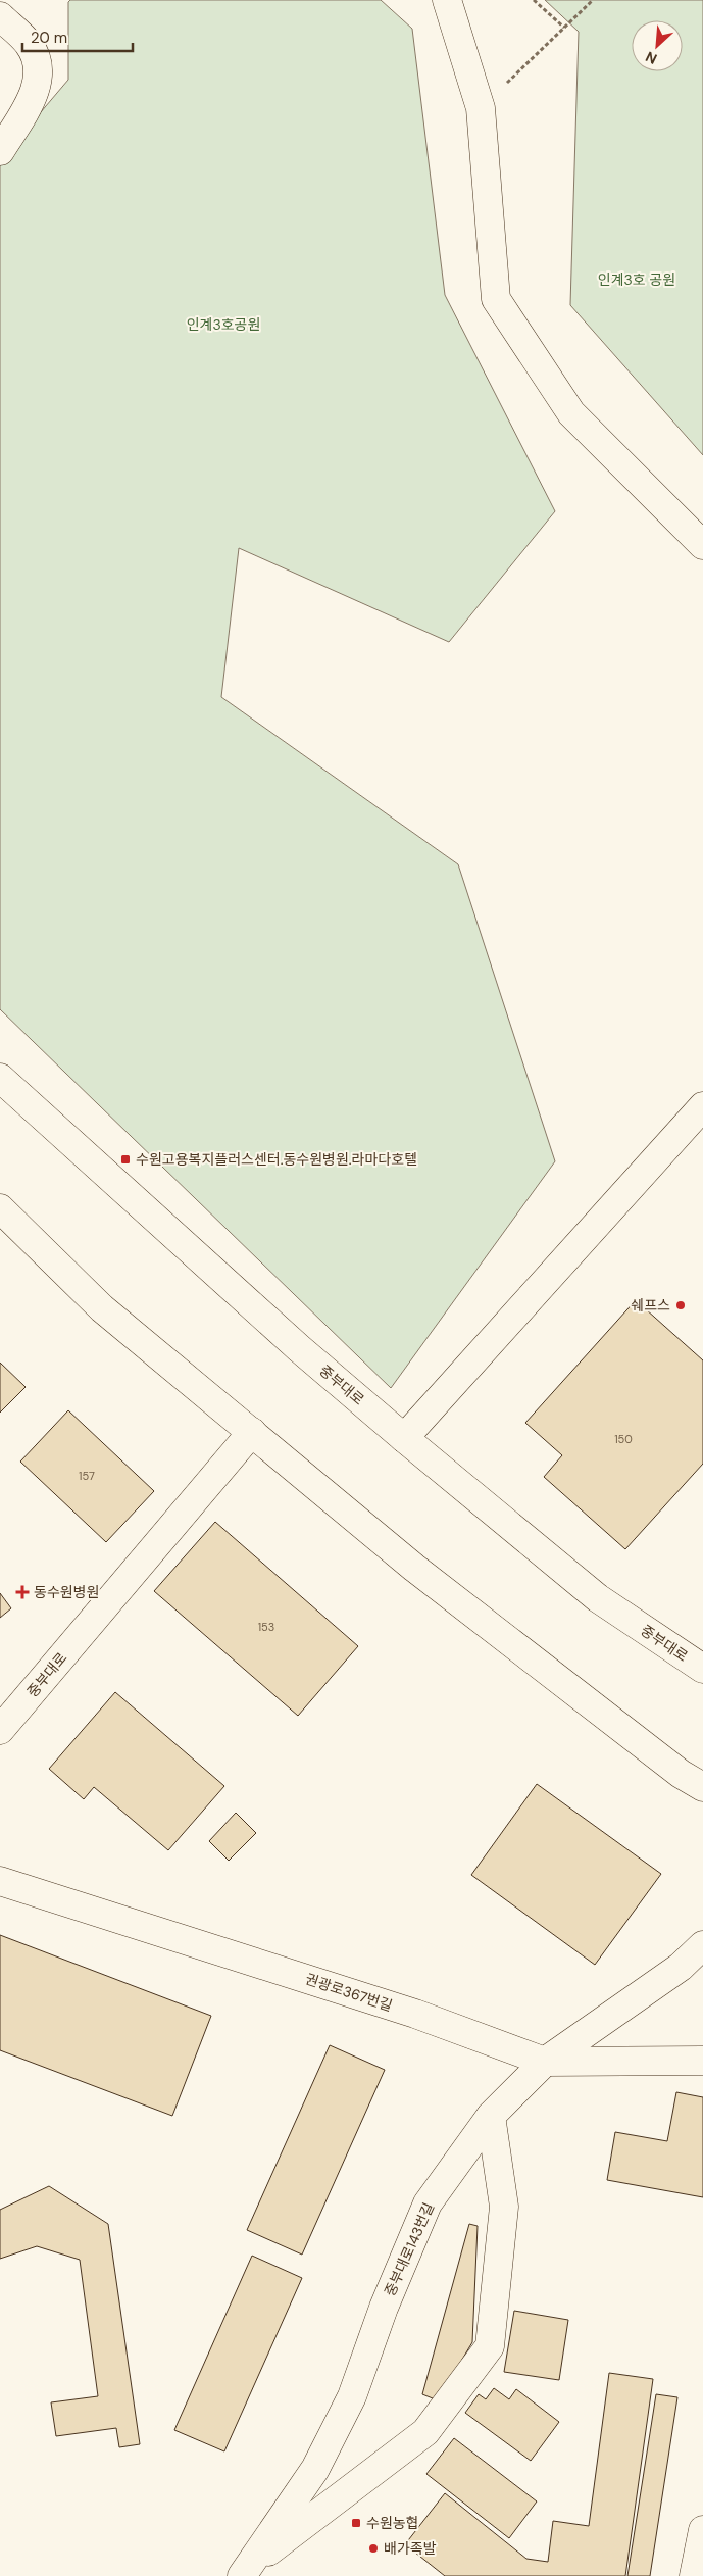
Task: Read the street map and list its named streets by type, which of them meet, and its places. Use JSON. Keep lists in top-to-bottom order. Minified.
{"streets":{"street":["중부대로","권광로367번길","중부대로143번길"]},"crossings":[["권광로367번길","중부대로143번길"]],"parks":["인계3호 공원","인계3호공원"],"places":{"transit":["수원고용복지플러스센터.동수원병원.라마다호텔","수원농협"],"other":["쉐프스","배가족발"],"health":["동수원병원"]},"house_numbers":["150","157","153"],"scale_bar":"20 m","north":"bottom left"}
